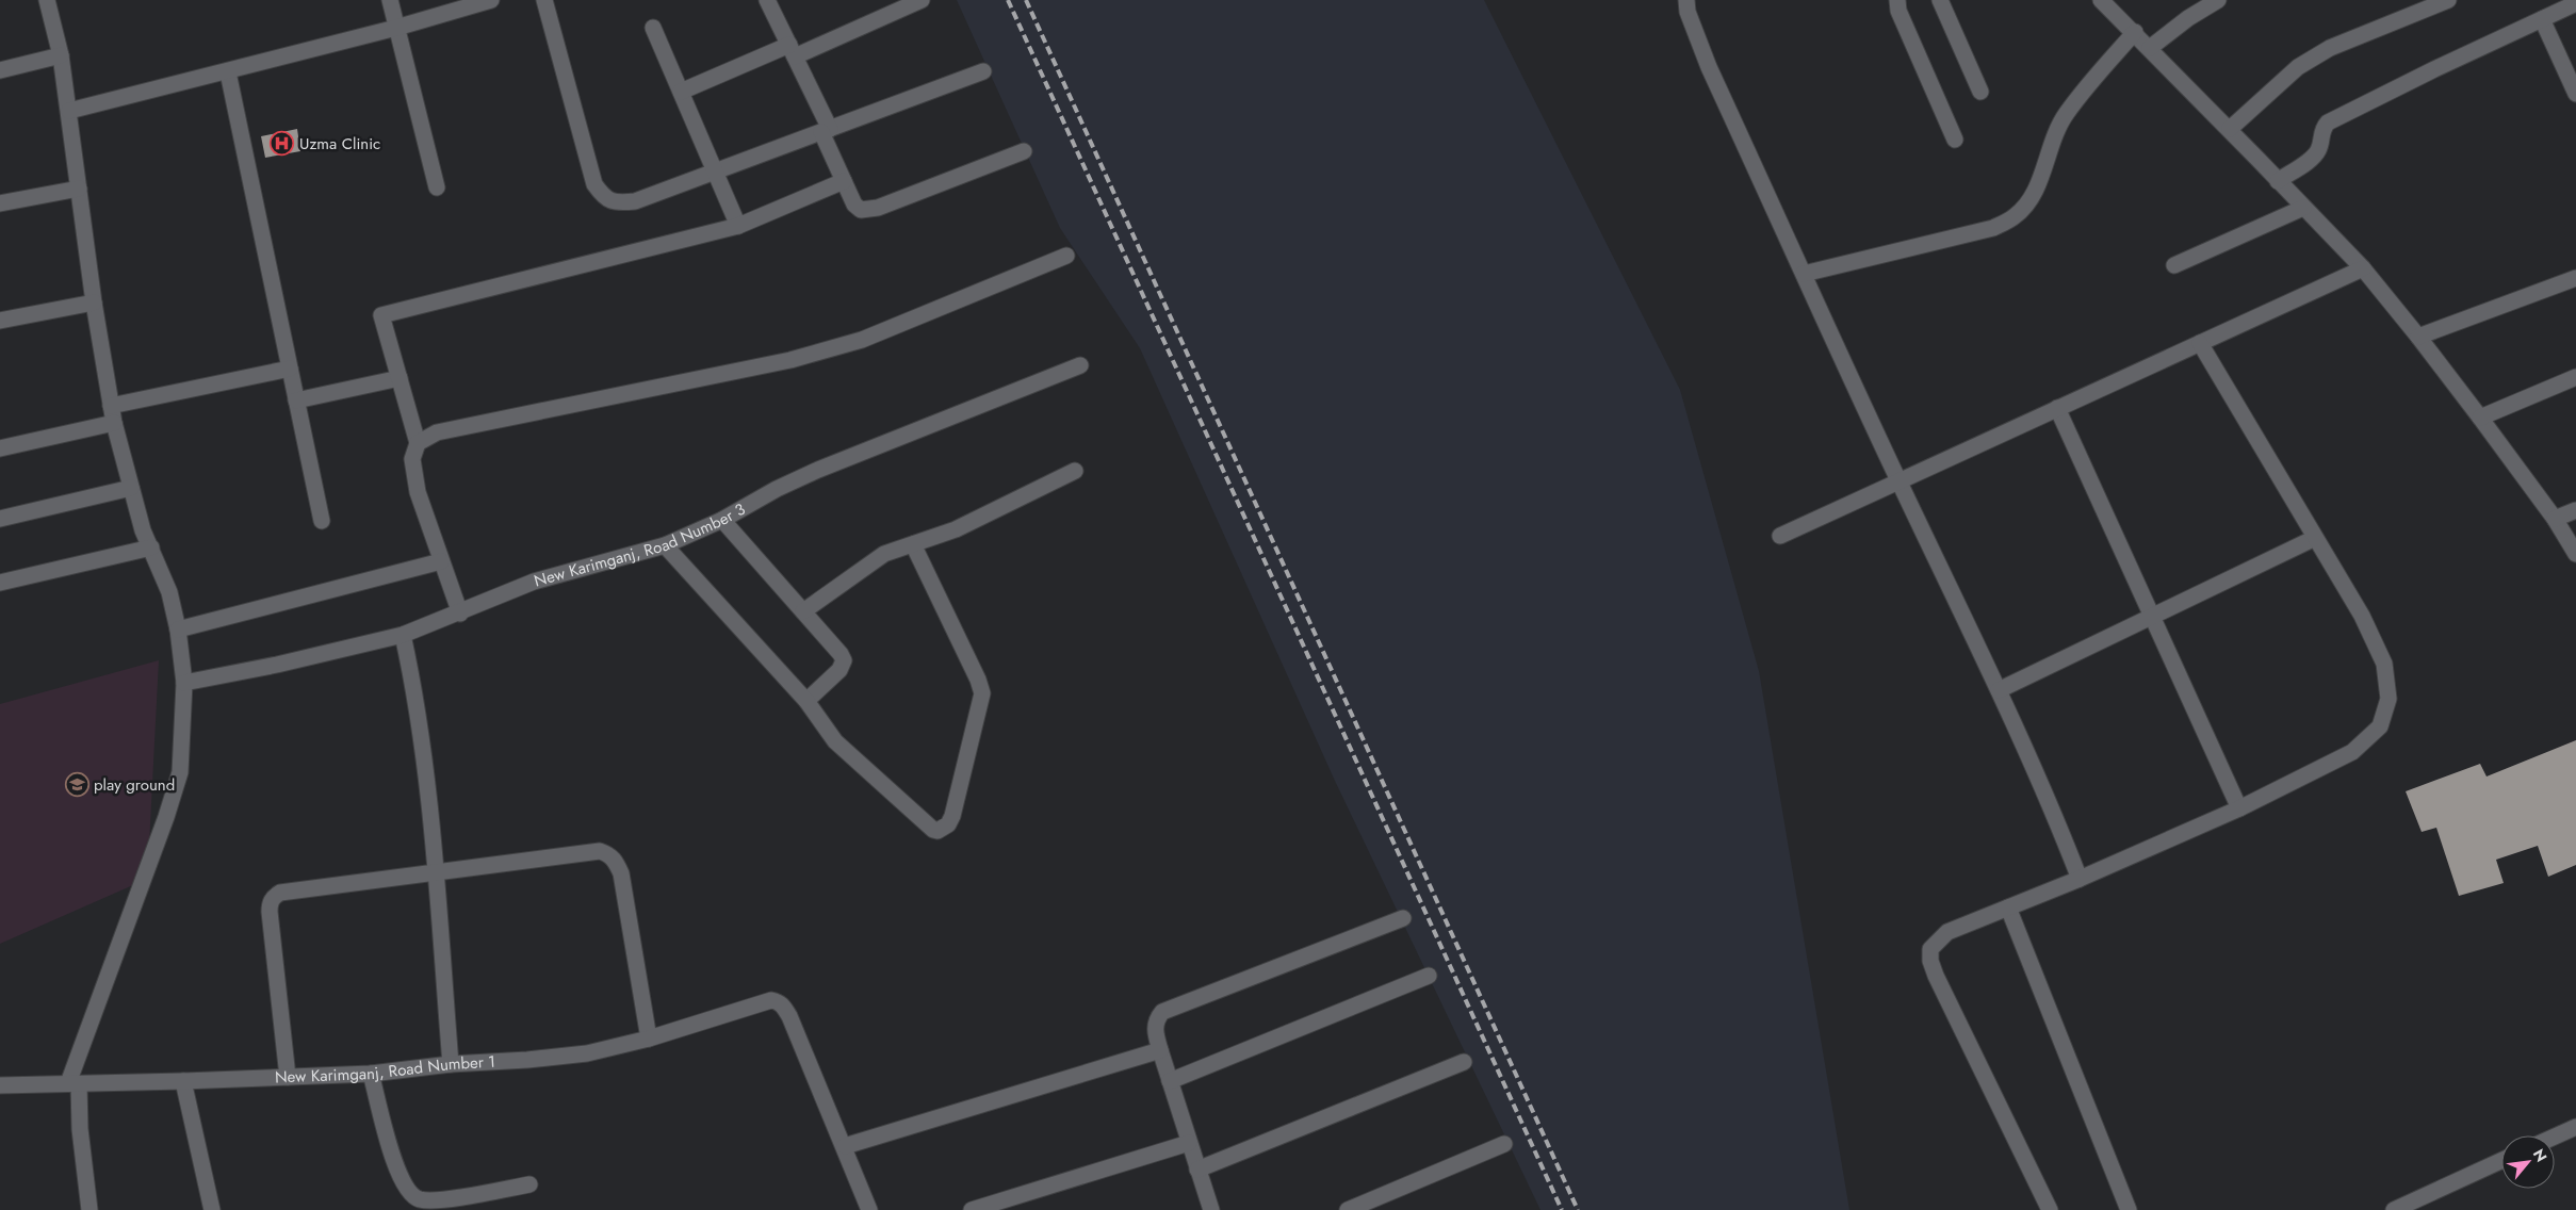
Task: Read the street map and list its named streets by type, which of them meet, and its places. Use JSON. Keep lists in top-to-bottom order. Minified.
{"streets":{"street":["New Karimganj, Road Number 3","New Karimganj, Road Number 1"]},"places":{"hospital":["Uzma Clinic"],"school or university":["play ground"]},"north":"top right"}
